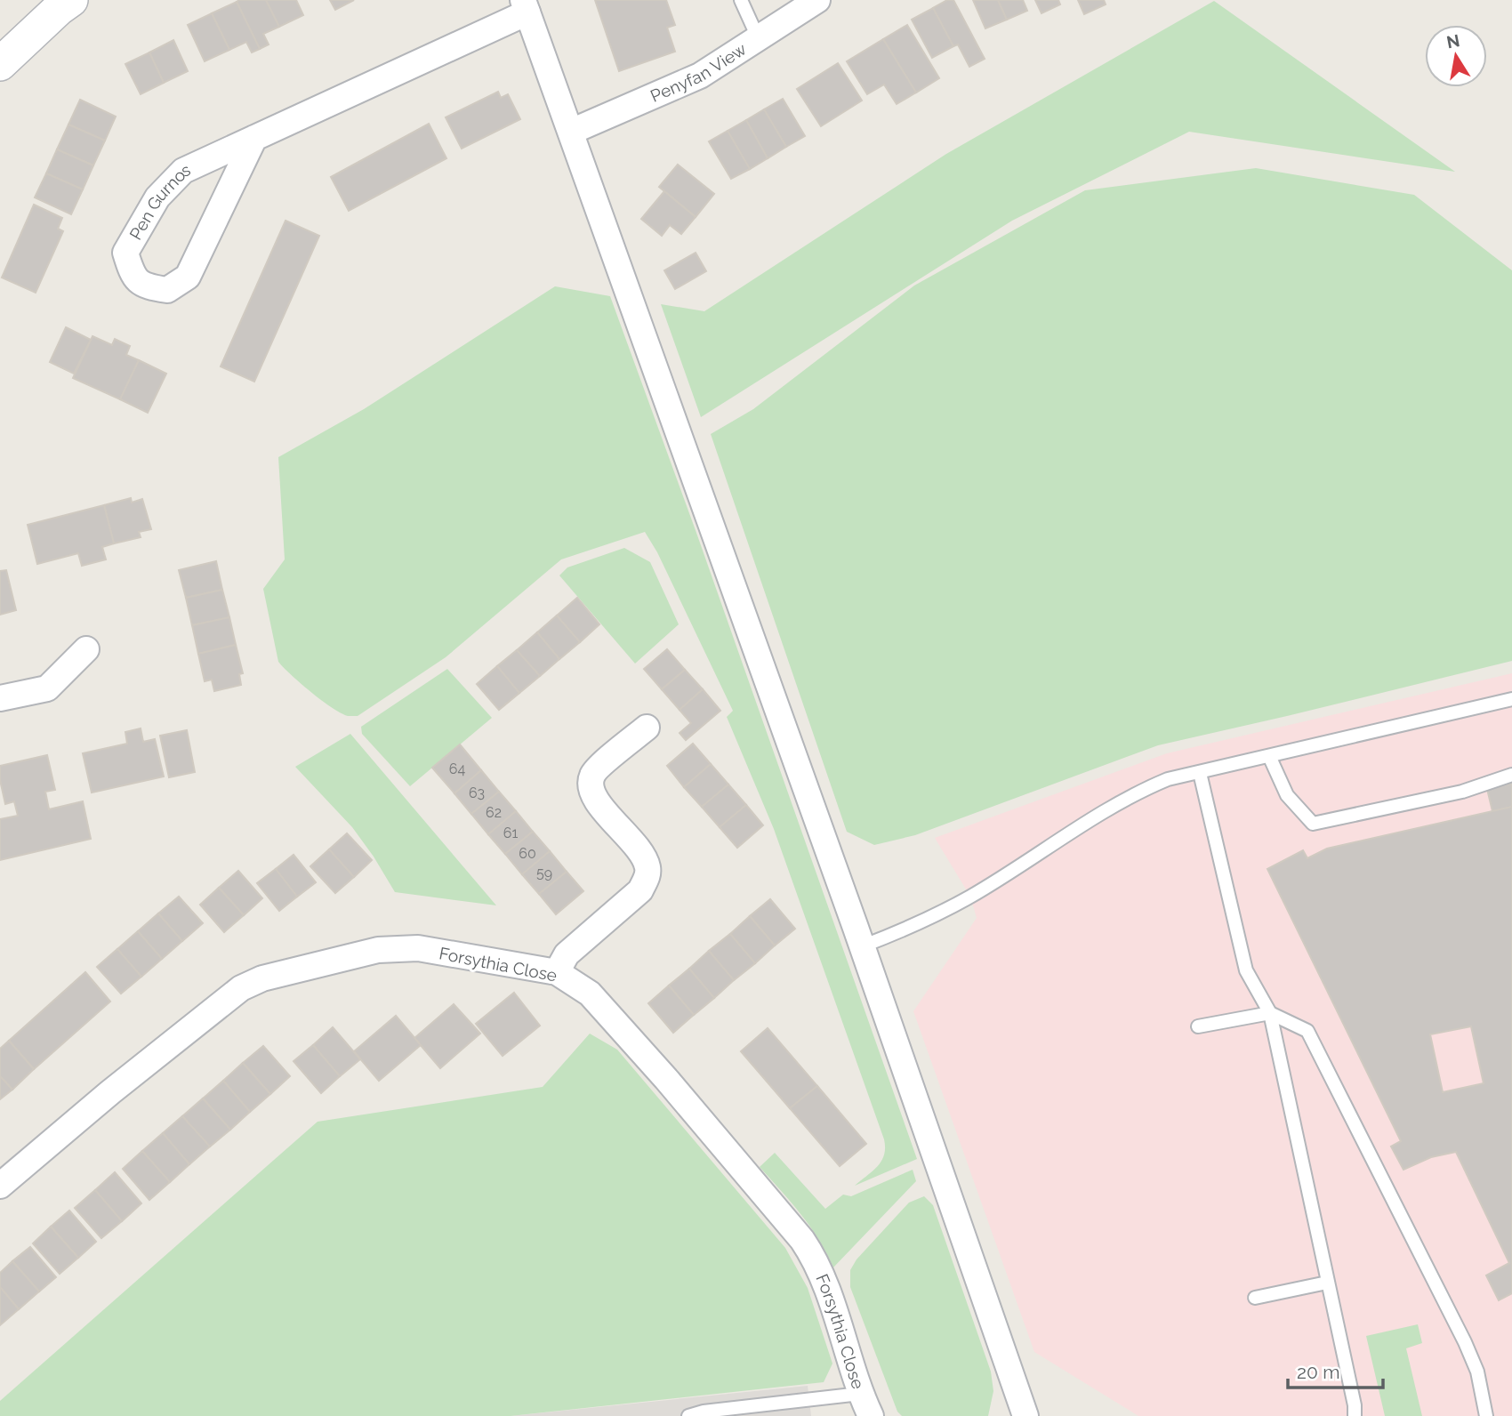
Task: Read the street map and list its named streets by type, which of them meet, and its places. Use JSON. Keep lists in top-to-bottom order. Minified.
{"streets":{"street":["Penyfan View","Pen Gurnos","Forsythia Close"]},"house_numbers":["64","63","62","61","60","59"],"scale_bar":"20 m","north":"top"}
